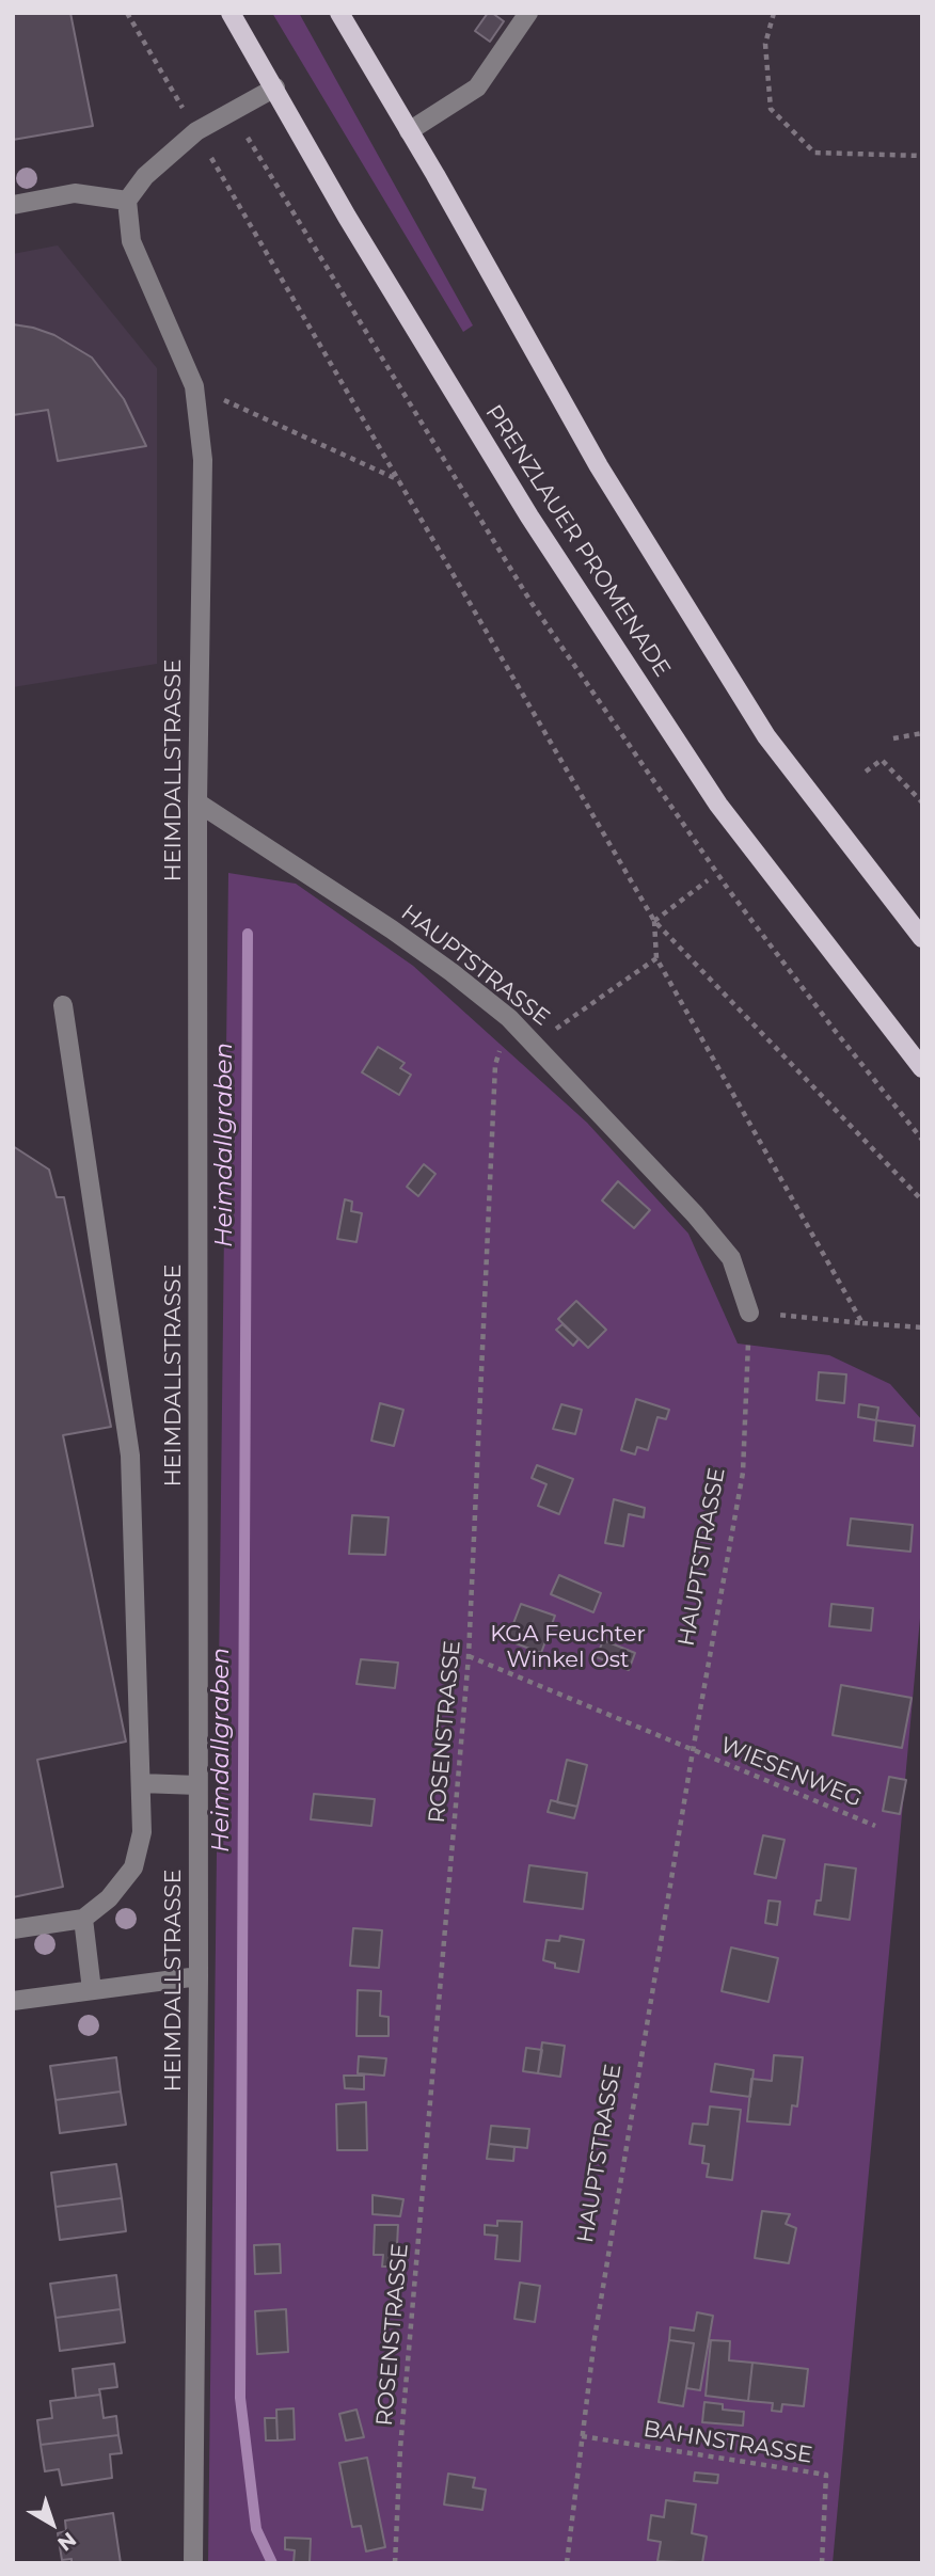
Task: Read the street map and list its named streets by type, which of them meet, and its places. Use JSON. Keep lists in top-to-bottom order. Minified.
{"streets":{"main road":["PRENZLAUER PROMENADE"],"street":["HEIMDALLSTRASSE","HAUPTSTRASSE"],"path":["ROSENSTRASSE","WIESENWEG","BAHNSTRASSE"]},"crossings":[["HEIMDALLSTRASSE","HAUPTSTRASSE"],["HAUPTSTRASSE","ROSENSTRASSE"],["HAUPTSTRASSE","WIESENWEG"],["HAUPTSTRASSE","BAHNSTRASSE"],["ROSENSTRASSE","WIESENWEG"]],"water":["Heimdallgraben"],"parks":["KGA Feuchter Winkel Ost"],"north":"bottom right"}
